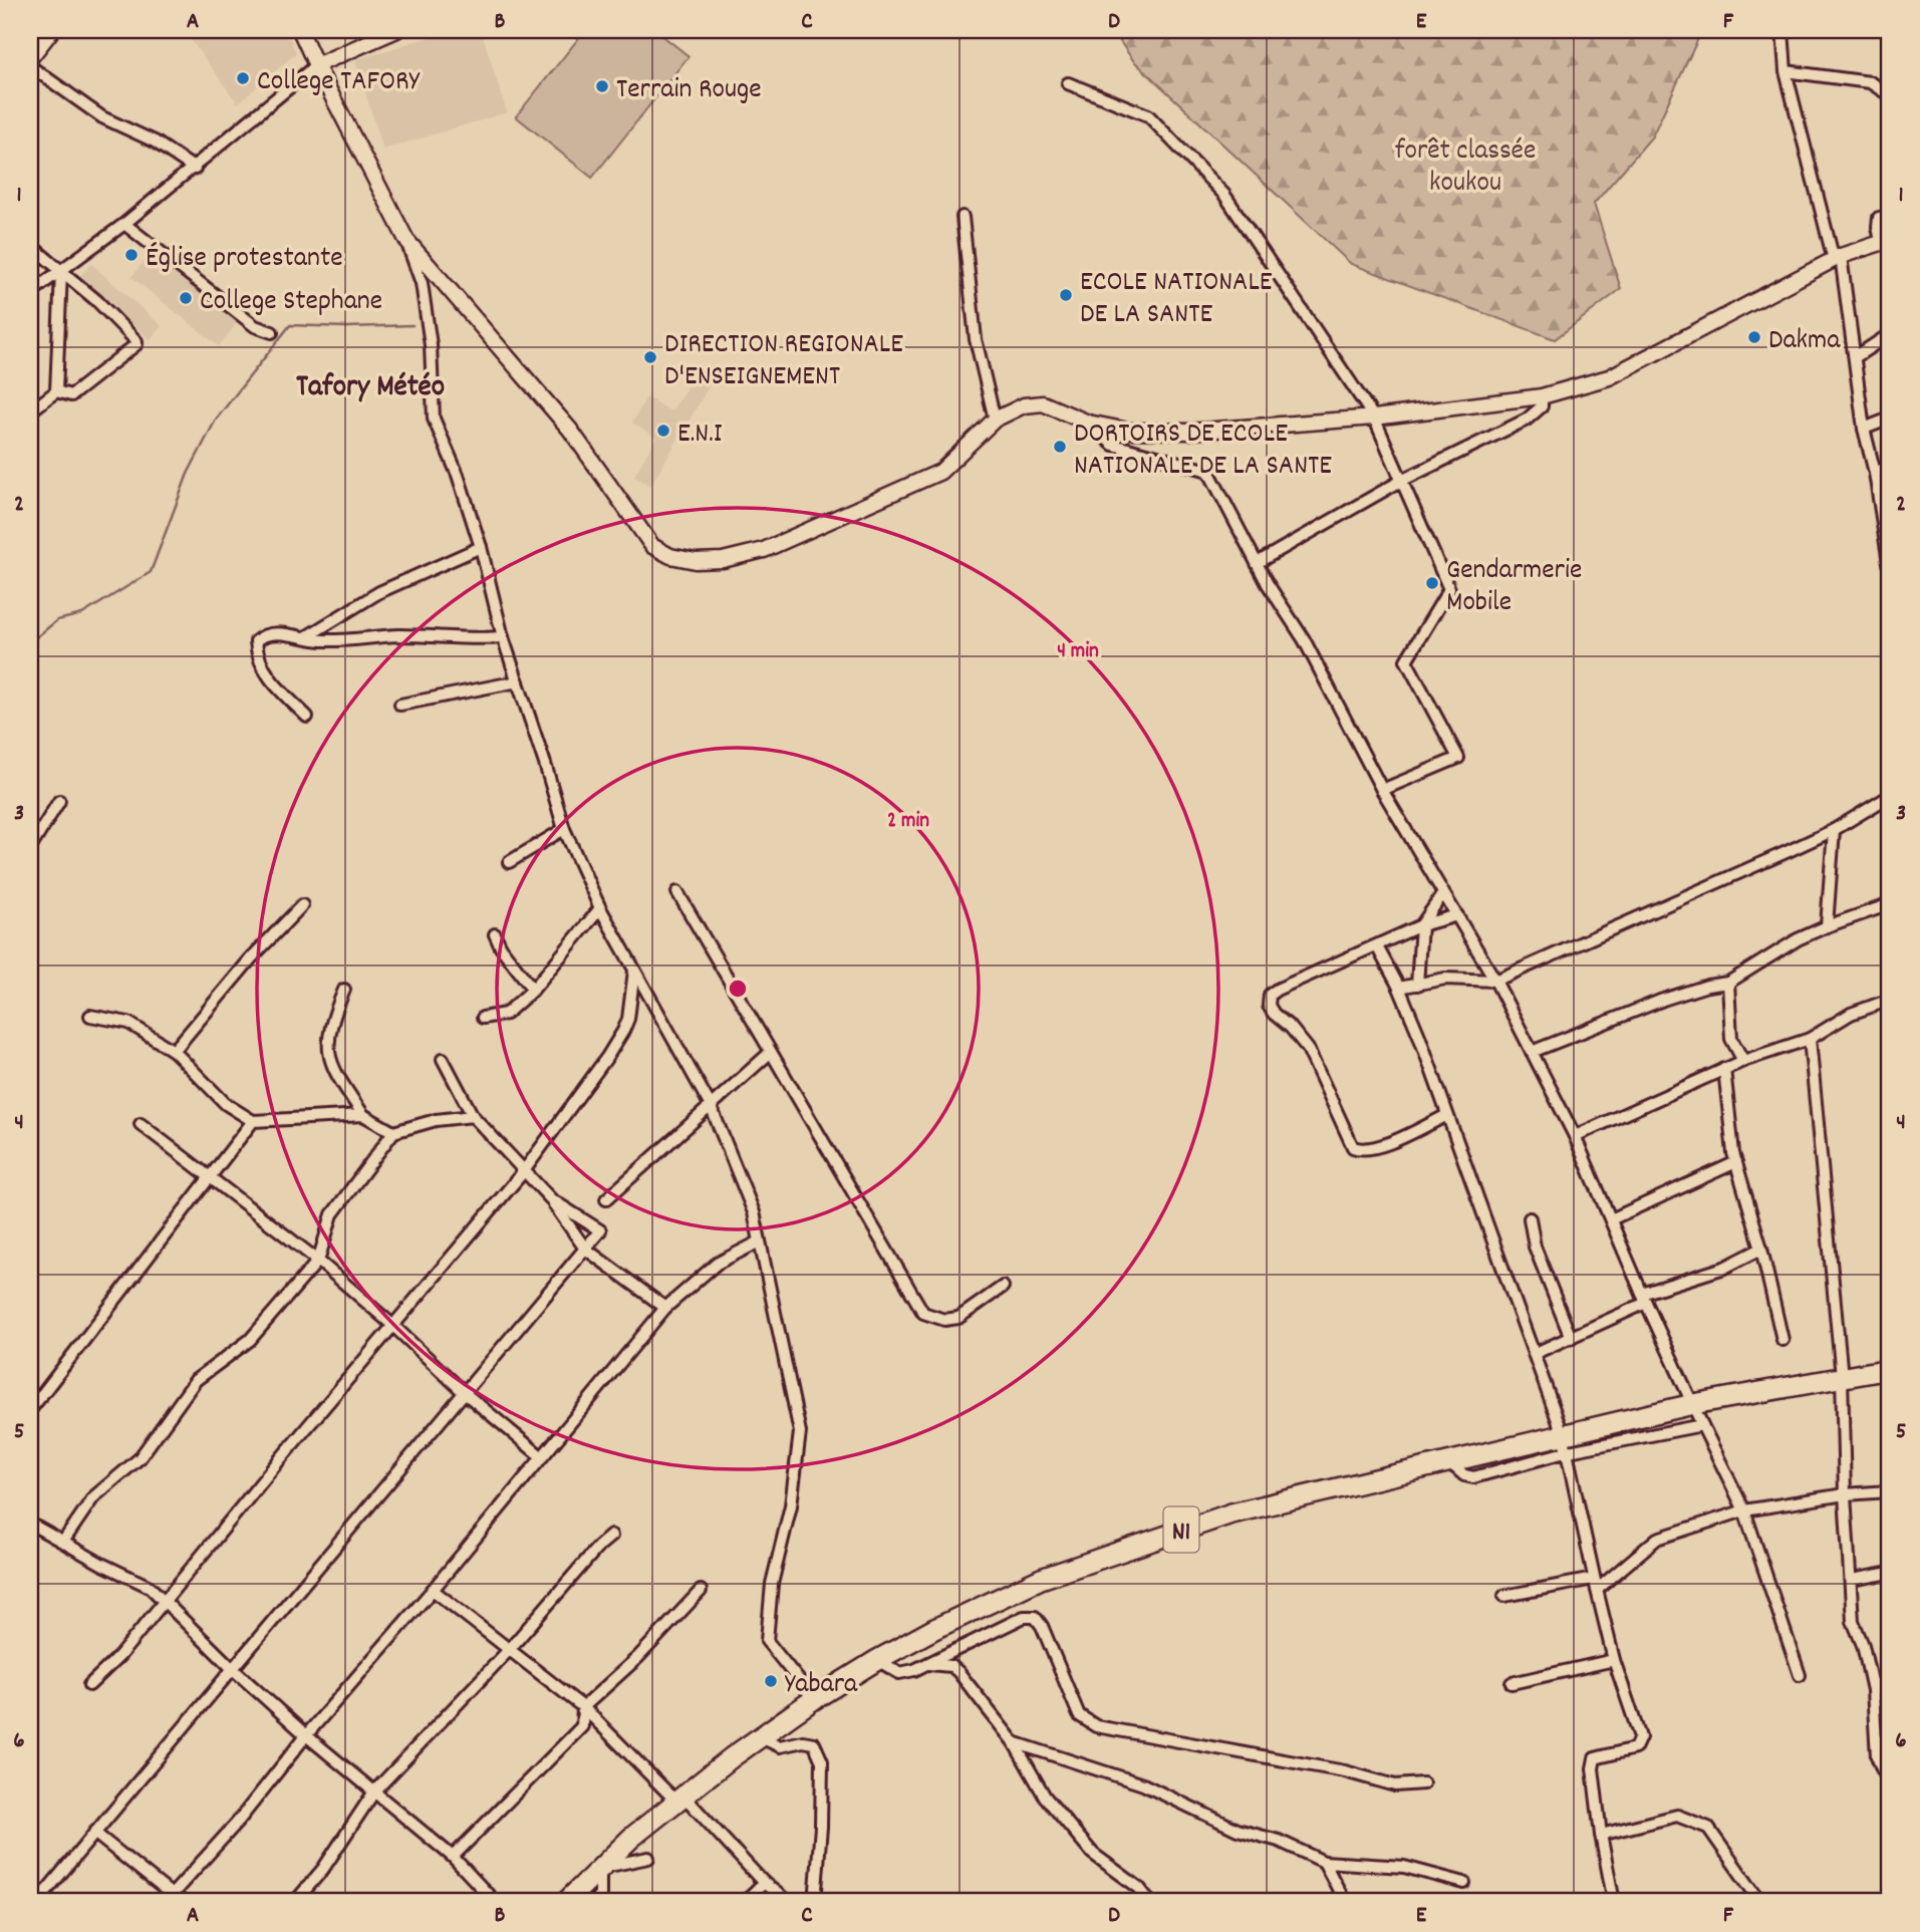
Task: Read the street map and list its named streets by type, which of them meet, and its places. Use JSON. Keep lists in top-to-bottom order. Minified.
{"streets":{"highway":["N1"]},"districts":["Tafory Météo"],"parks":["forêt classée koukou"],"places":["College TAFORY","Terrain Rouge","Église protestante","ECOLE NATIONALE DE LA SANTE","College Stephane","Dakma","DIRECTION REGIONALE D'ENSEIGNEMENT","E.N.I","DORTOIRS DE ECOLE NATIONALE DE LA SANTE","Gendarmerie Mobile","Yabara"],"grid":{"columns":["A","B","C","D","E","F"],"rows":["1","2","3","4","5","6"]},"rings":["4 min","2 min"]}
